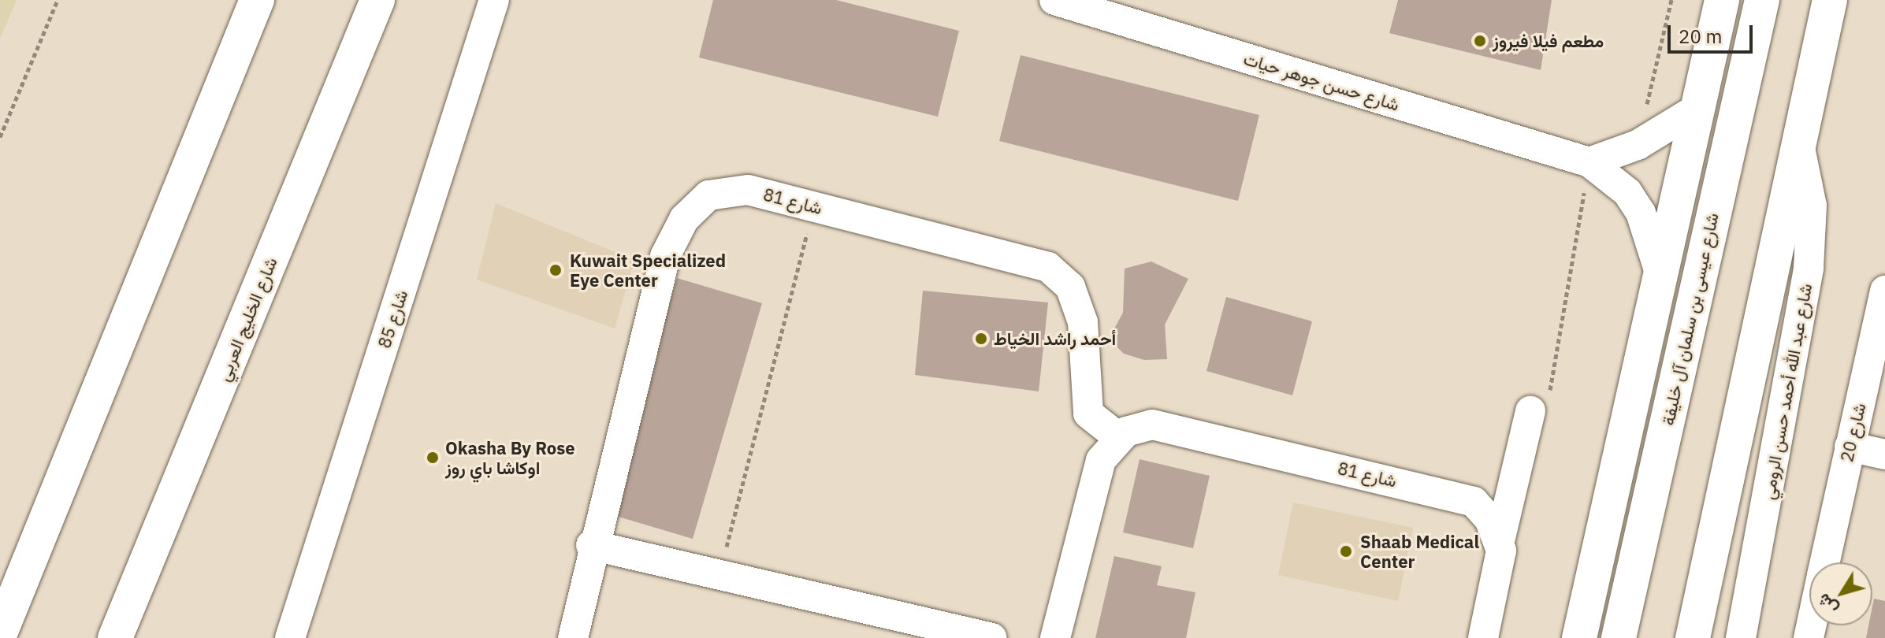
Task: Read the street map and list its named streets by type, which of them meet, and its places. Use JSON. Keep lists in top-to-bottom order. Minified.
{"streets":{"main road":["شارع الخليج العربي","شارع عيسى بن سلمان آل خليفة"],"street":["شارع حسن جوهر حيات","شارع 81","شارع 85","شارع عبد الله أحمد حسن الرومي","شارع 20"]},"places":["مطعم فيلا فيروز","Kuwait Specialized Eye Center","أحمد راشد الخياط","Okasha By Rose اوكاشا باي روز","Shaab Medical Center"],"scale_bar":"20 m","north":"bottom left"}
